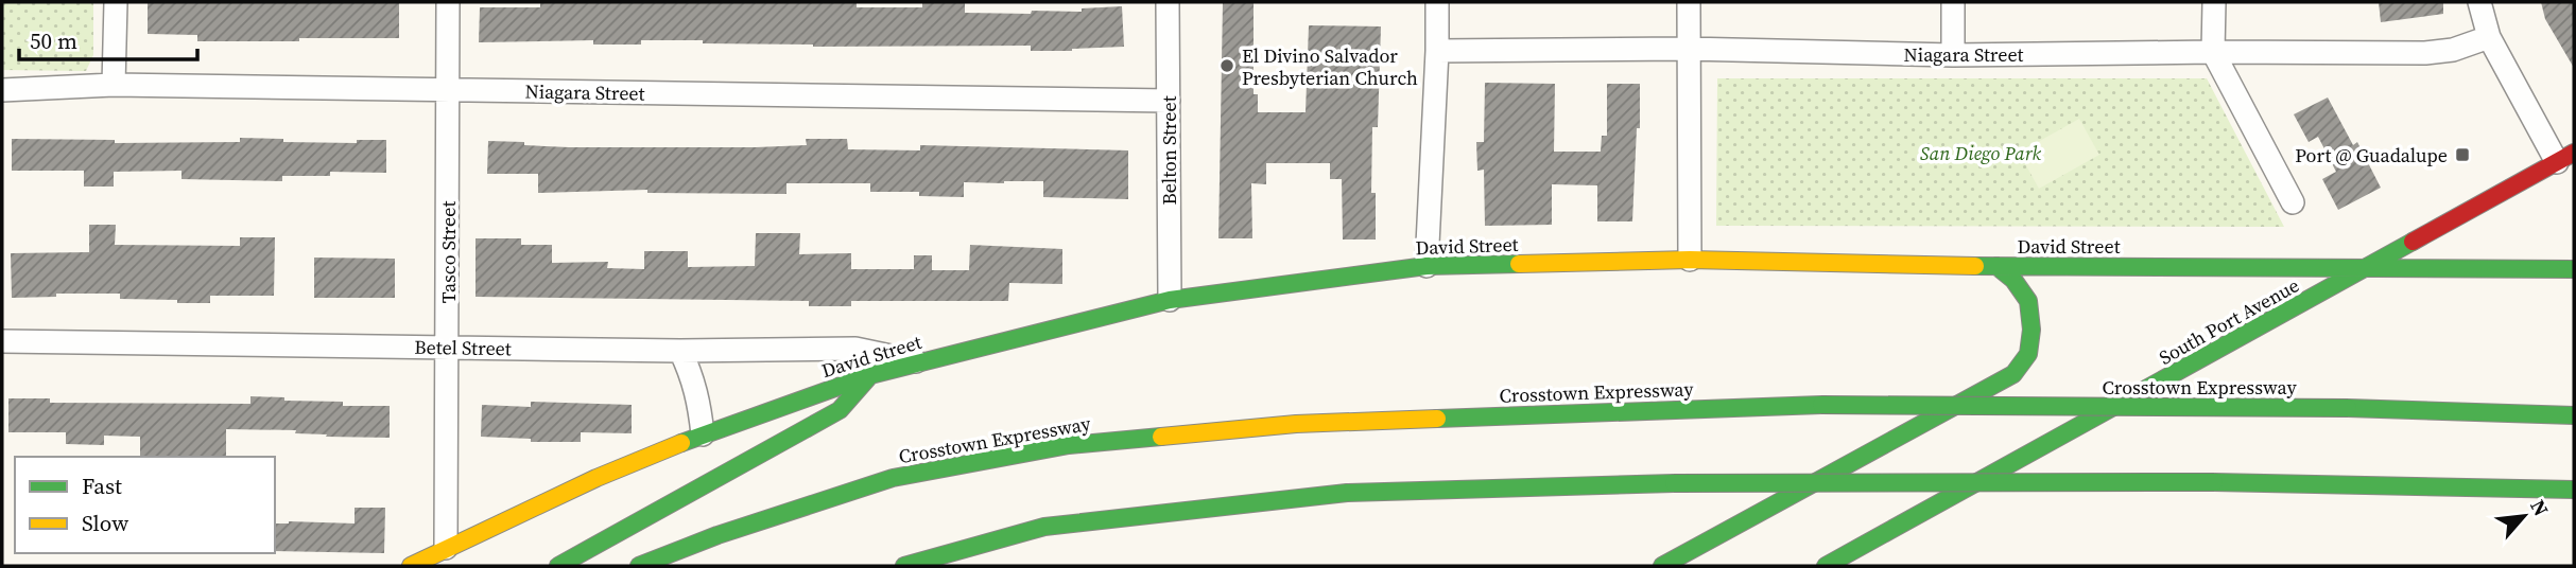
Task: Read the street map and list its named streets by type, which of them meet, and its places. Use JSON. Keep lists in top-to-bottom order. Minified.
{"streets":{"main road":["David Street","South Port Avenue","Crosstown Expressway"],"street":["Niagara Street","Belton Street","Tasco Street","Betel Street"]},"crossings":[["Niagara Street","Belton Street"],["Niagara Street","Tasco Street"],["Belton Street","David Street"],["David Street","Tasco Street"],["David Street","South Port Avenue"],["David Street","Betel Street"],["Tasco Street","Betel Street"]],"parks":["San Diego Park"],"places":{"other":["El Divino Salvador Presbyterian Church"],"transit":["Port @ Guadalupe"]},"legend":["Fast","Slow"],"scale_bar":"50 m","north":"top right"}
